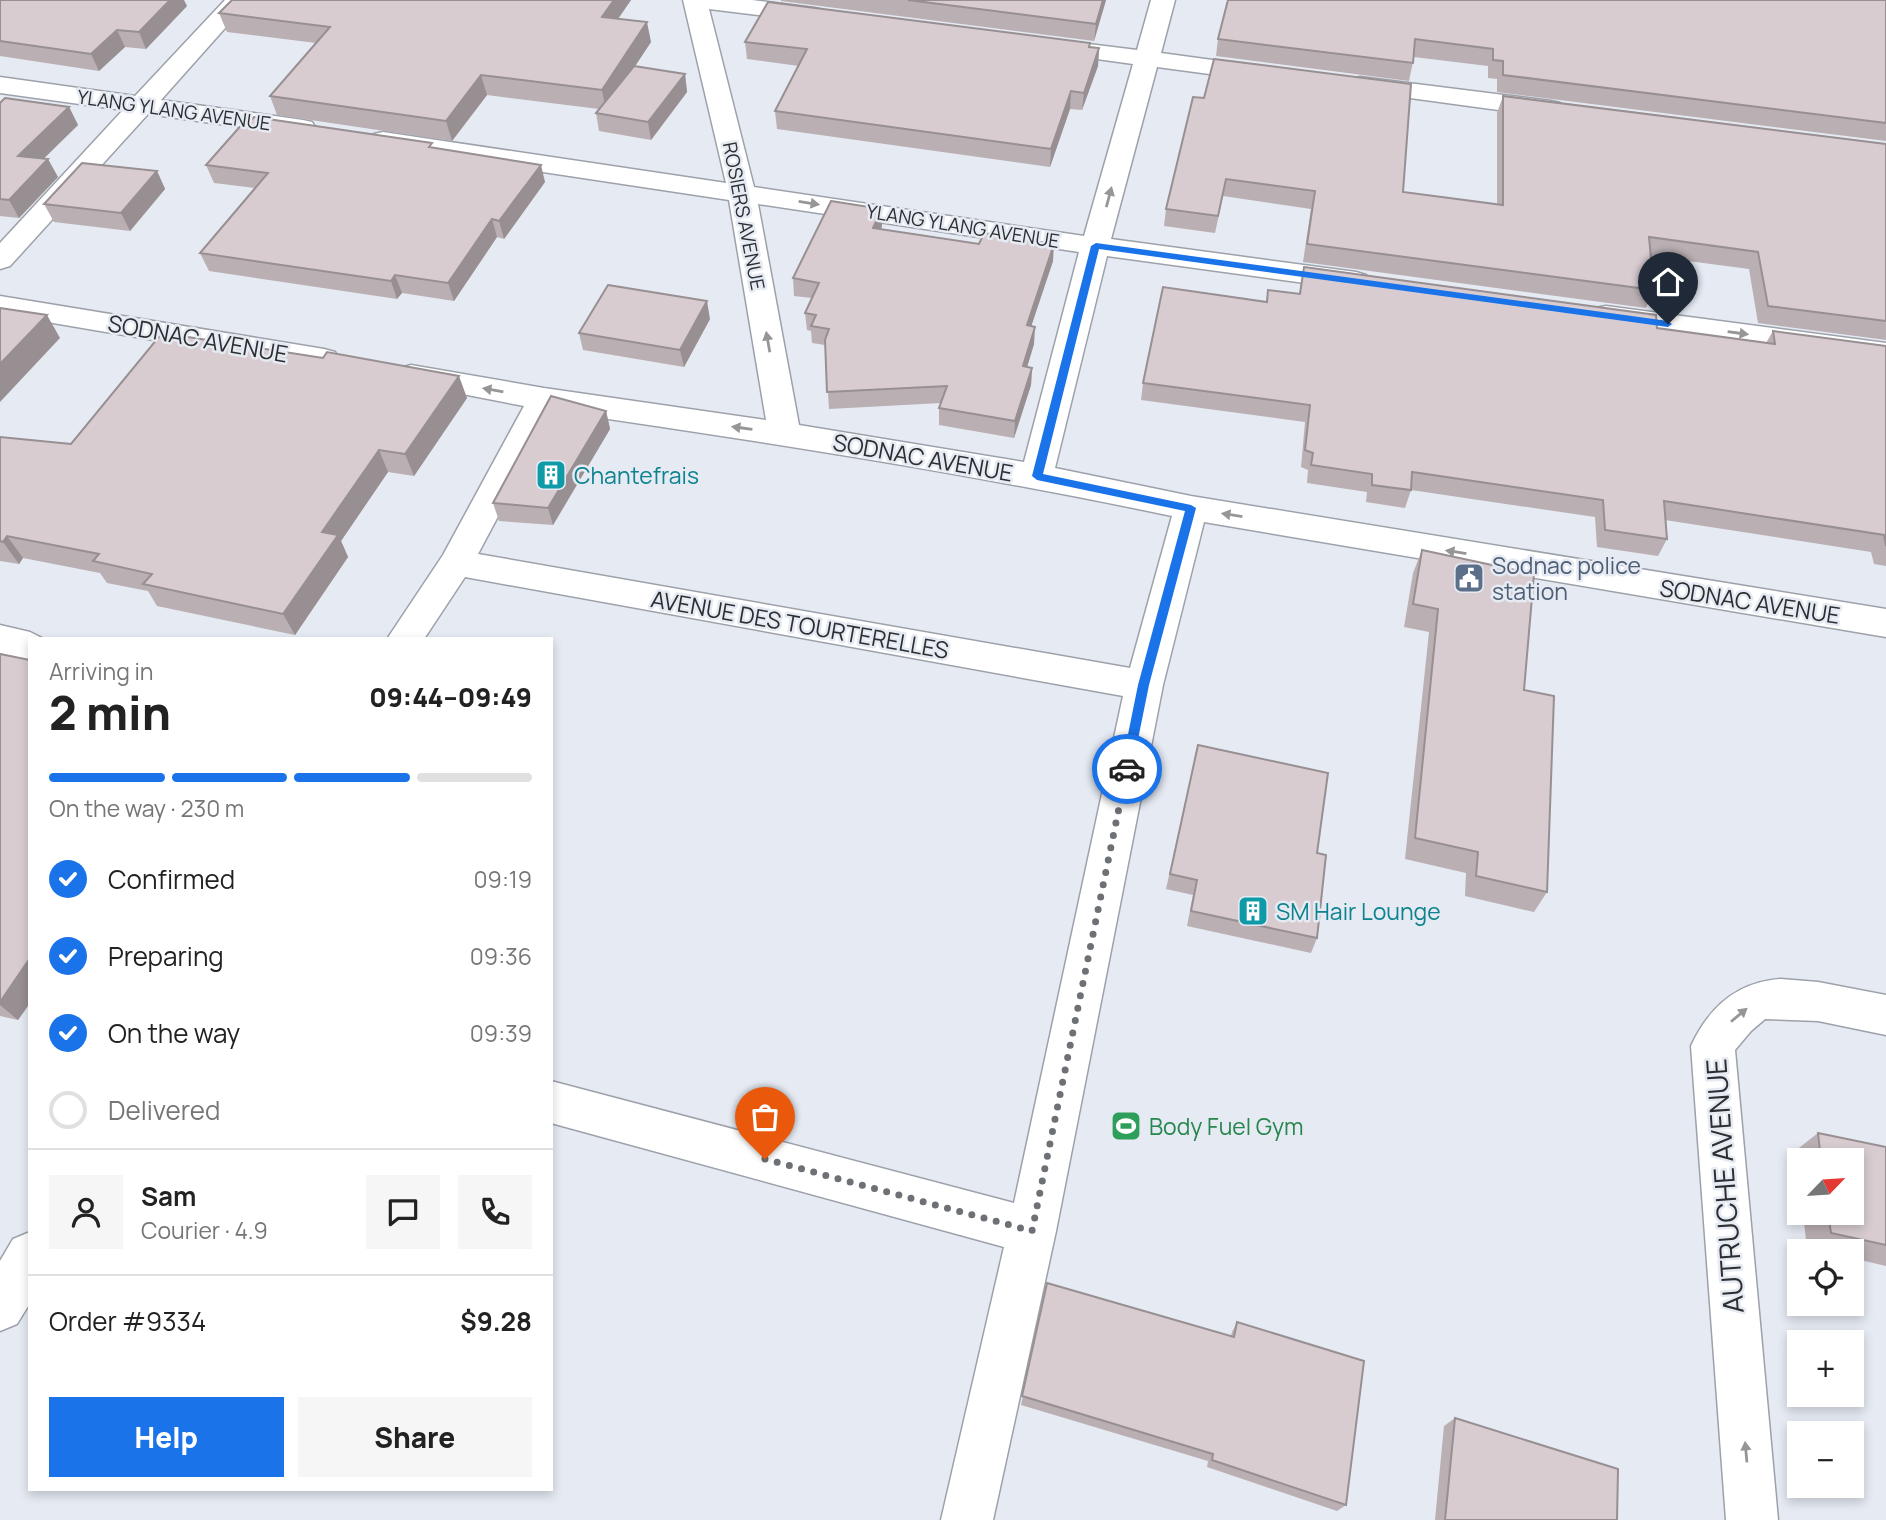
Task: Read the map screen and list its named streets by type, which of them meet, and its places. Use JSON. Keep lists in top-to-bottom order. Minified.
{"streets":{"street":["YLANG YLANG AVENUE","ROSIERS AVENUE","SODNAC AVENUE","AVENUE DES TOURTERELLES","AUTRUCHE AVENUE"]},"crossings":[["YLANG YLANG AVENUE","ROSIERS AVENUE"],["ROSIERS AVENUE","SODNAC AVENUE"]],"one_way":["SODNAC AVENUE"],"places":{"building":["Chantefrais","SM Hair Lounge"],"public building":["Sodnac police station"],"sports":["Body Fuel Gym"]},"north":"top right","page":{"heading":["2 min","Arriving in","09:44–09:49"],"panel":["Sam","Courier · 4.9","Order #9334","$9.28"],"bar":"On the way · 230 m","list":[["Confirmed","09:19"],["Preparing","09:36"],["On the way","09:39"],"Delivered"],"map_buttons":["+","−"],"buttons":["Help","Share"]}}
